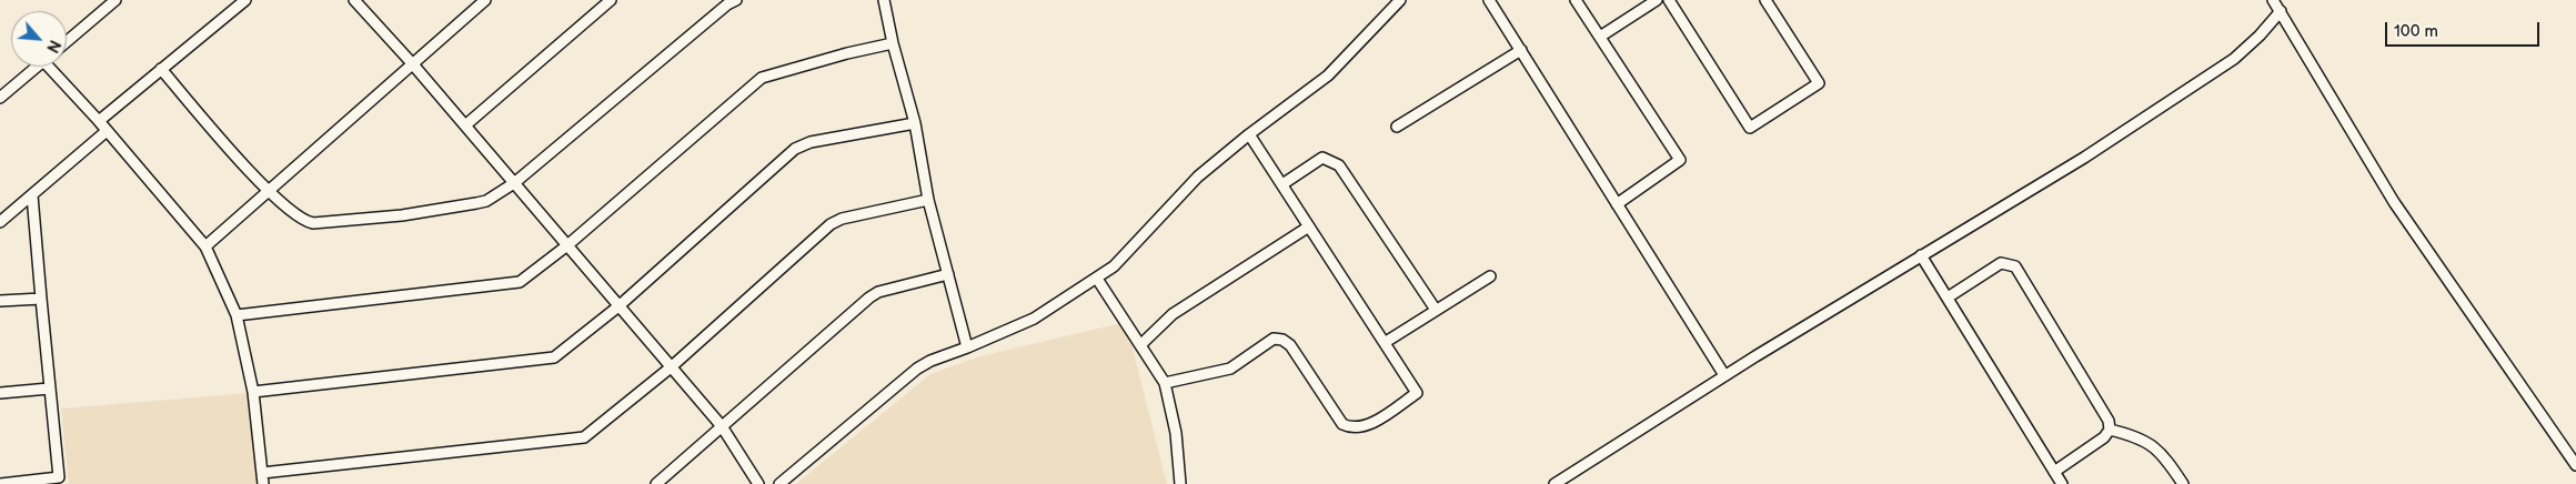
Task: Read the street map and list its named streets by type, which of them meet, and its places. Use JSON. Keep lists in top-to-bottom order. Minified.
{"scale_bar":"100 m","north":"bottom right"}
